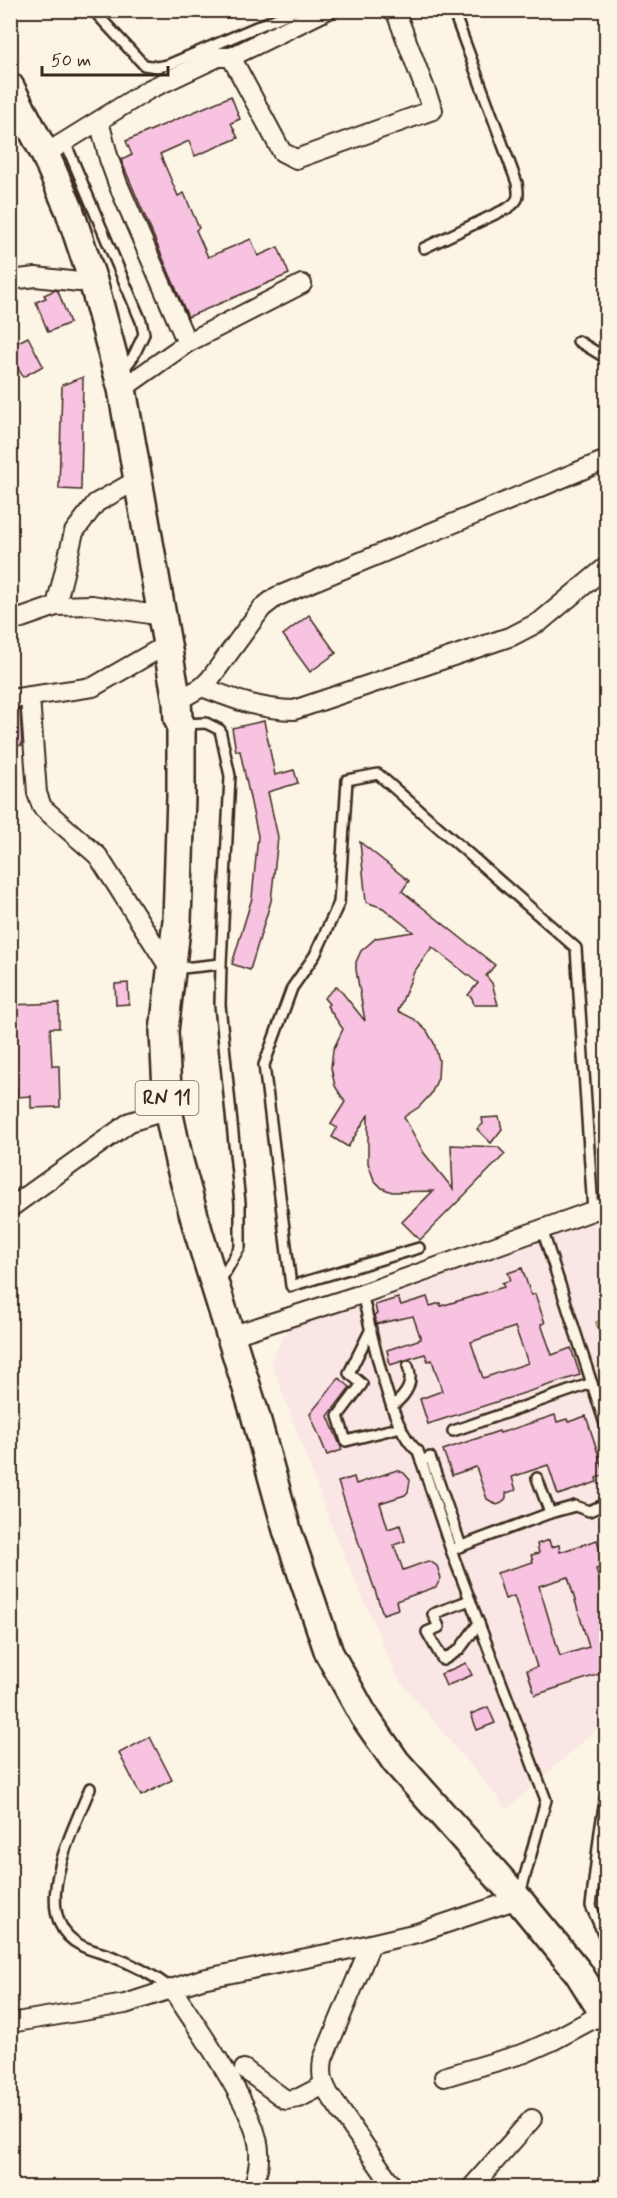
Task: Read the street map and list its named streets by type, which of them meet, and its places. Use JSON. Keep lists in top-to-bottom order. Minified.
{"streets":{"main road":["RN 11"]},"scale_bar":"50 m"}
